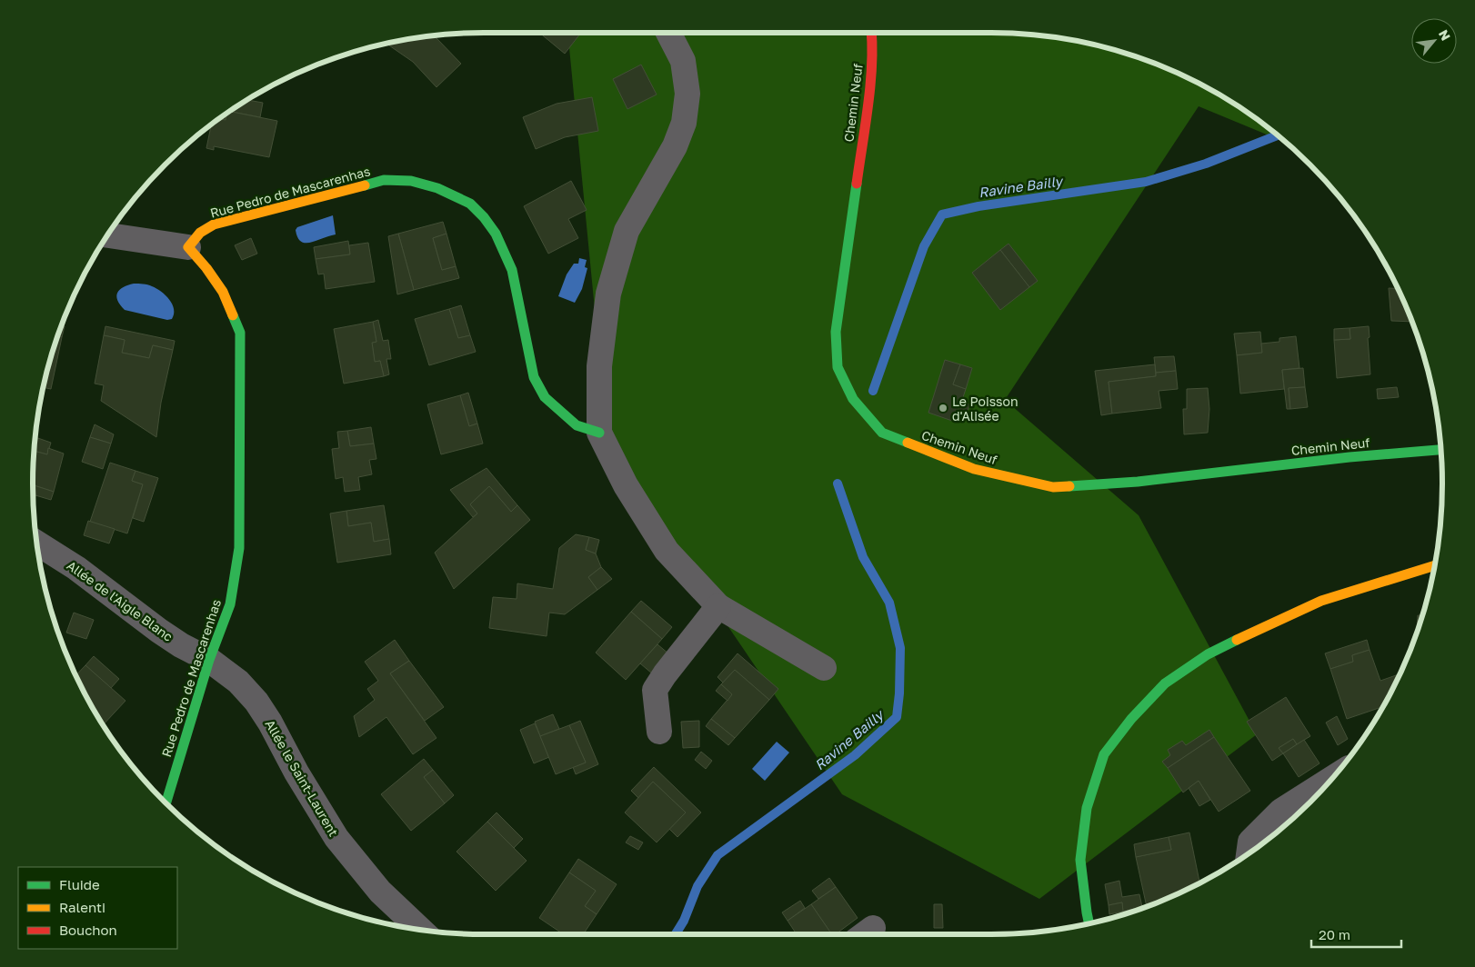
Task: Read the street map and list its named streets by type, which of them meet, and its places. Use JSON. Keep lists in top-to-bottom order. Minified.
{"streets":{"street":["Chemin Neuf","Rue Pedro de Mascarenhas","Allée de l'Aigle Blanc","Allée le Saint-Laurent"]},"crossings":[["Rue Pedro de Mascarenhas","Allée de l'Aigle Blanc"],["Rue Pedro de Mascarenhas","Allée le Saint-Laurent"],["Allée de l'Aigle Blanc","Allée le Saint-Laurent"]],"water":["Ravine Bailly"],"places":["Le Poisson d'Alisée"],"legend":["Fluide","Ralenti","Bouchon"],"scale_bar":"20 m","north":"top right"}
